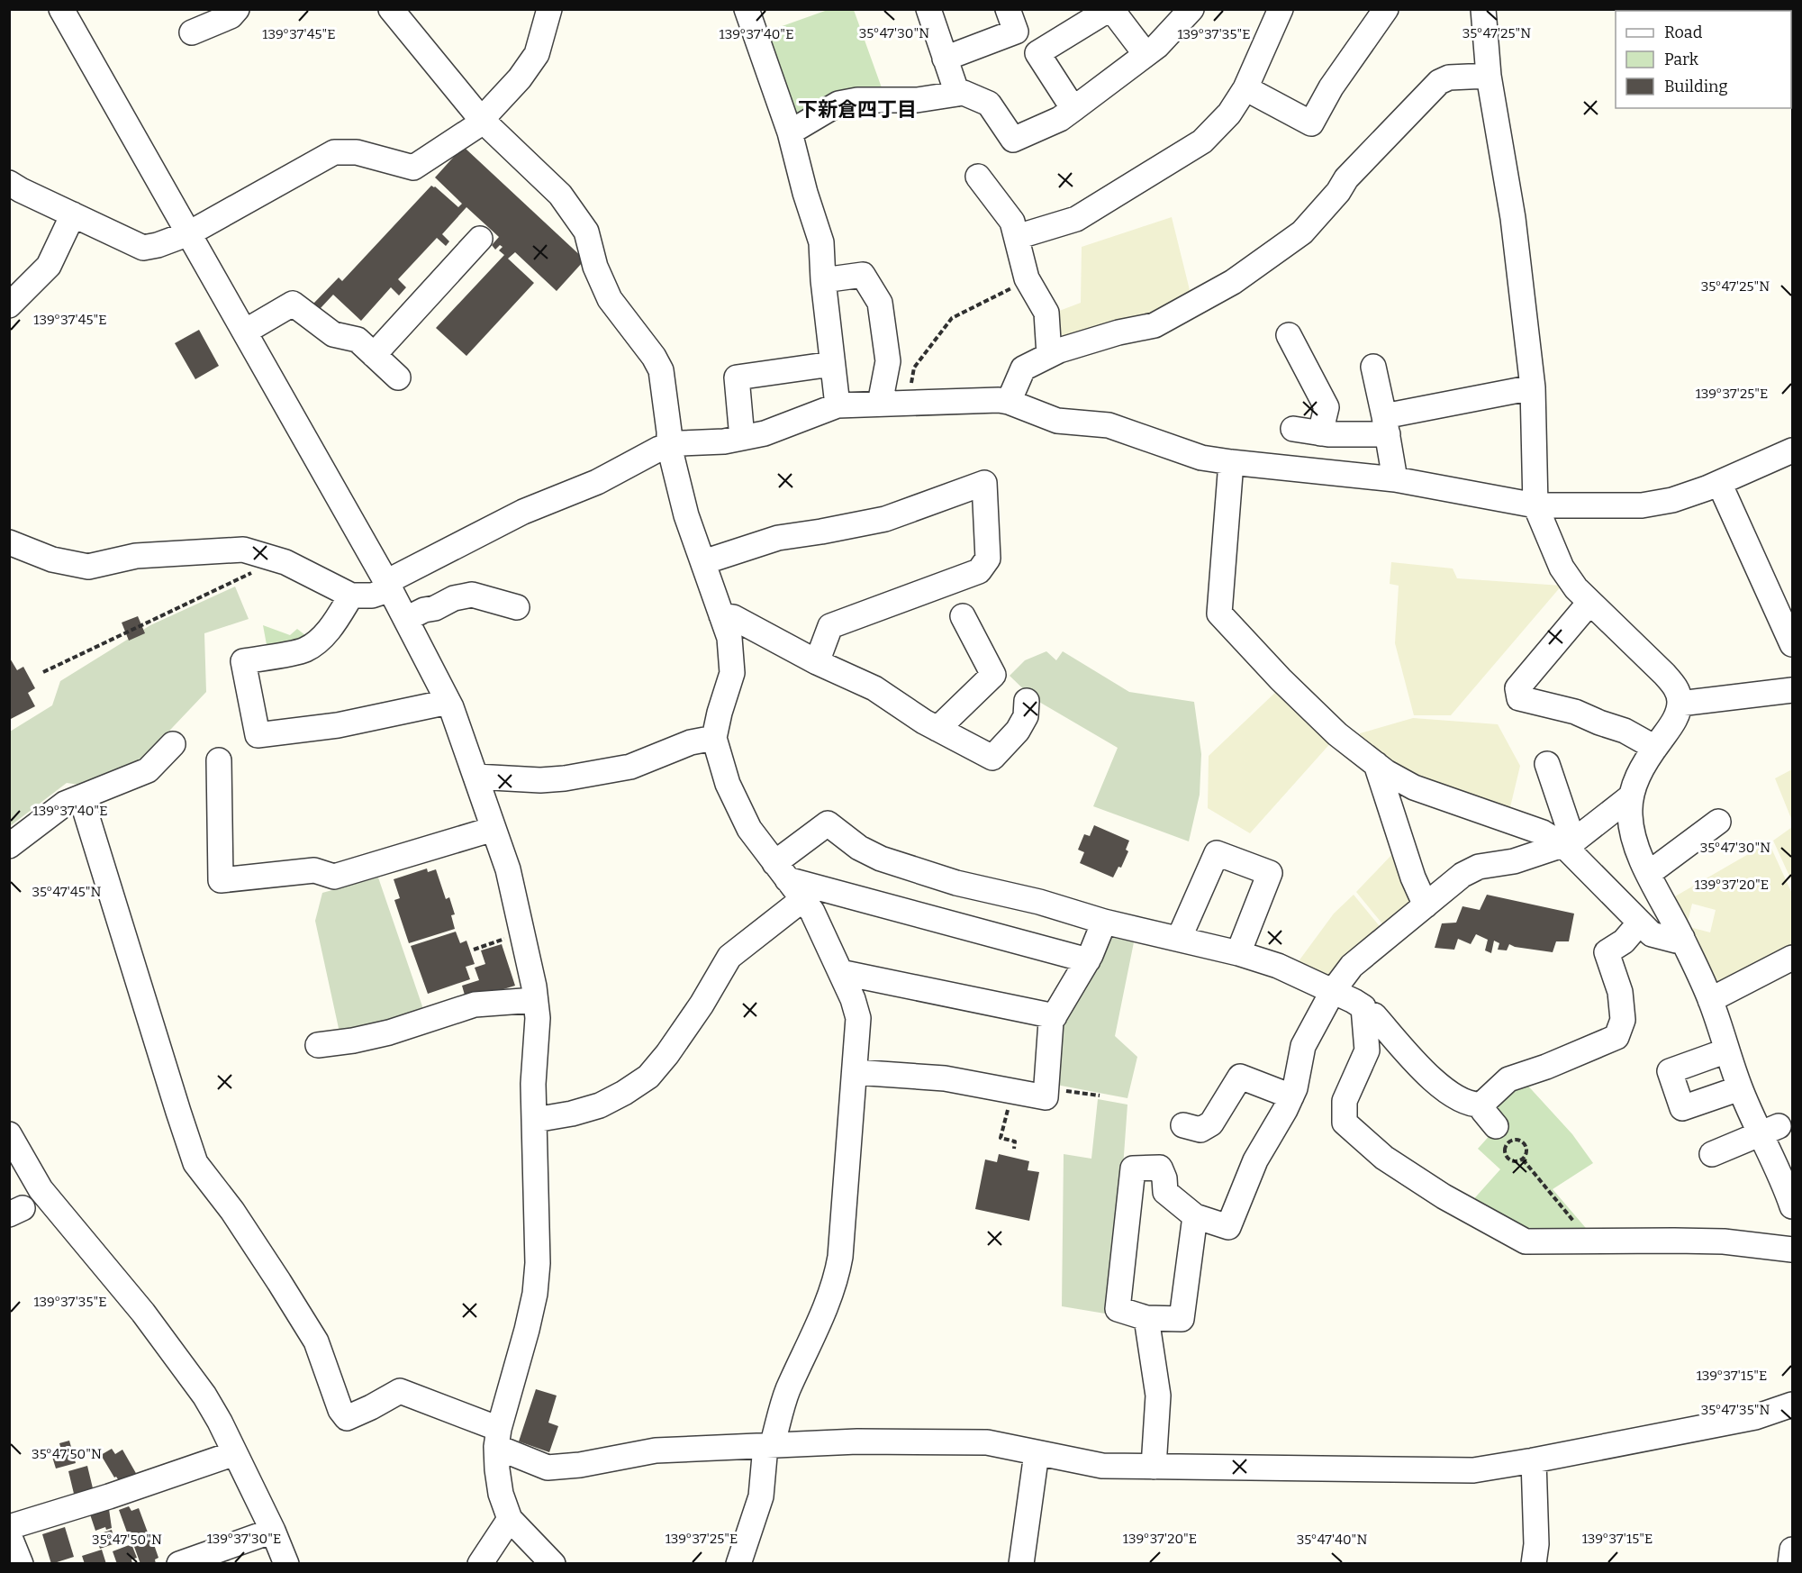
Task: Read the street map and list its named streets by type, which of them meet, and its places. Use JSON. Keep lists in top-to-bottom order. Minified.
{"districts":["下新倉四丁目"],"legend":["Road","Park","Building"],"coordinates":["35°47'30\"N","35°47'25\"N","139°37'35\"E","139°37'45\"E","139°37'40\"E","139°37'25\"E","139°37'20\"E","35°47'45\"N","139°37'15\"E","35°47'35\"N","35°47'50\"N","139°37'30\"E","35°47'40\"N"]}
